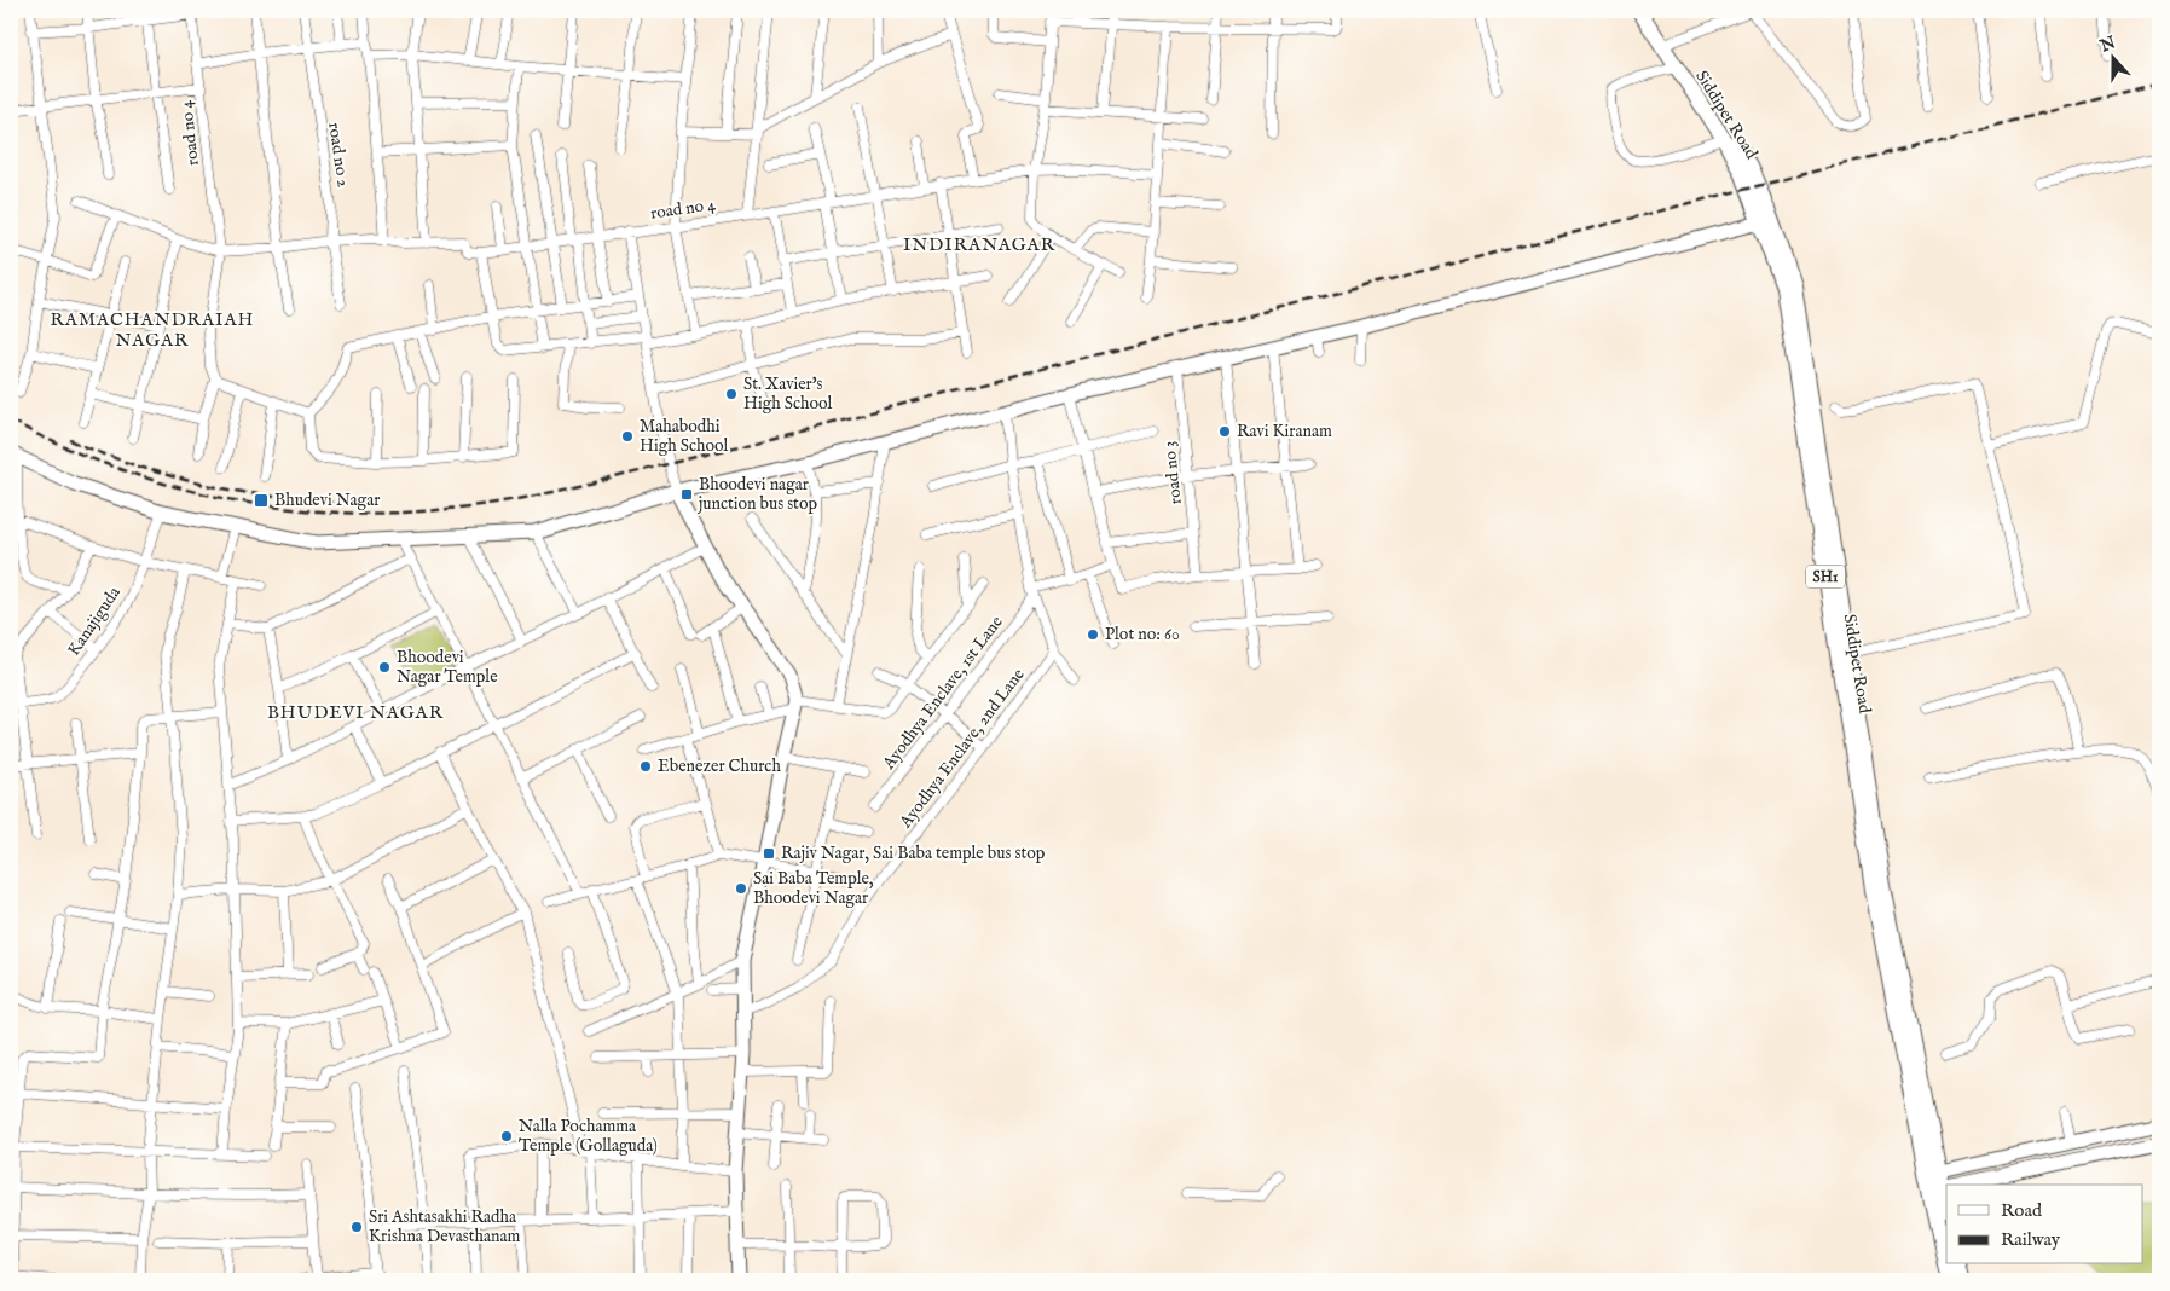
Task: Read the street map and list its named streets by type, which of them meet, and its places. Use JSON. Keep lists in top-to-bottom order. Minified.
{"streets":{"main road":["Siddipet Road","SH1"],"street":["road no 4","road no 2","road no 3","Kanajiguda","Ayodhya Enclave, 1st Lane","Ayodhya Enclave, 2nd Lane"]},"districts":["INDIRANAGAR","RAMACHANDRAIAH NAGAR","BHUDEVI NAGAR"],"places":{"other":["St. Xavier's High School","Ravi Kiranam","Mahabodhi High School","Plot no: 60","Bhoodevi Nagar Temple","Ebenezer Church","Sai Baba Temple, Bhoodevi Nagar","Nalla Pochamma Temple (Gollaguda)","Sri Ashtasakhi Radha Krishna Devasthanam"],"transit":["Bhoodevi nagar junction bus stop","Bhudevi Nagar","Rajiv Nagar, Sai Baba temple bus stop"]},"legend":["Road","Railway"],"north":"top"}
